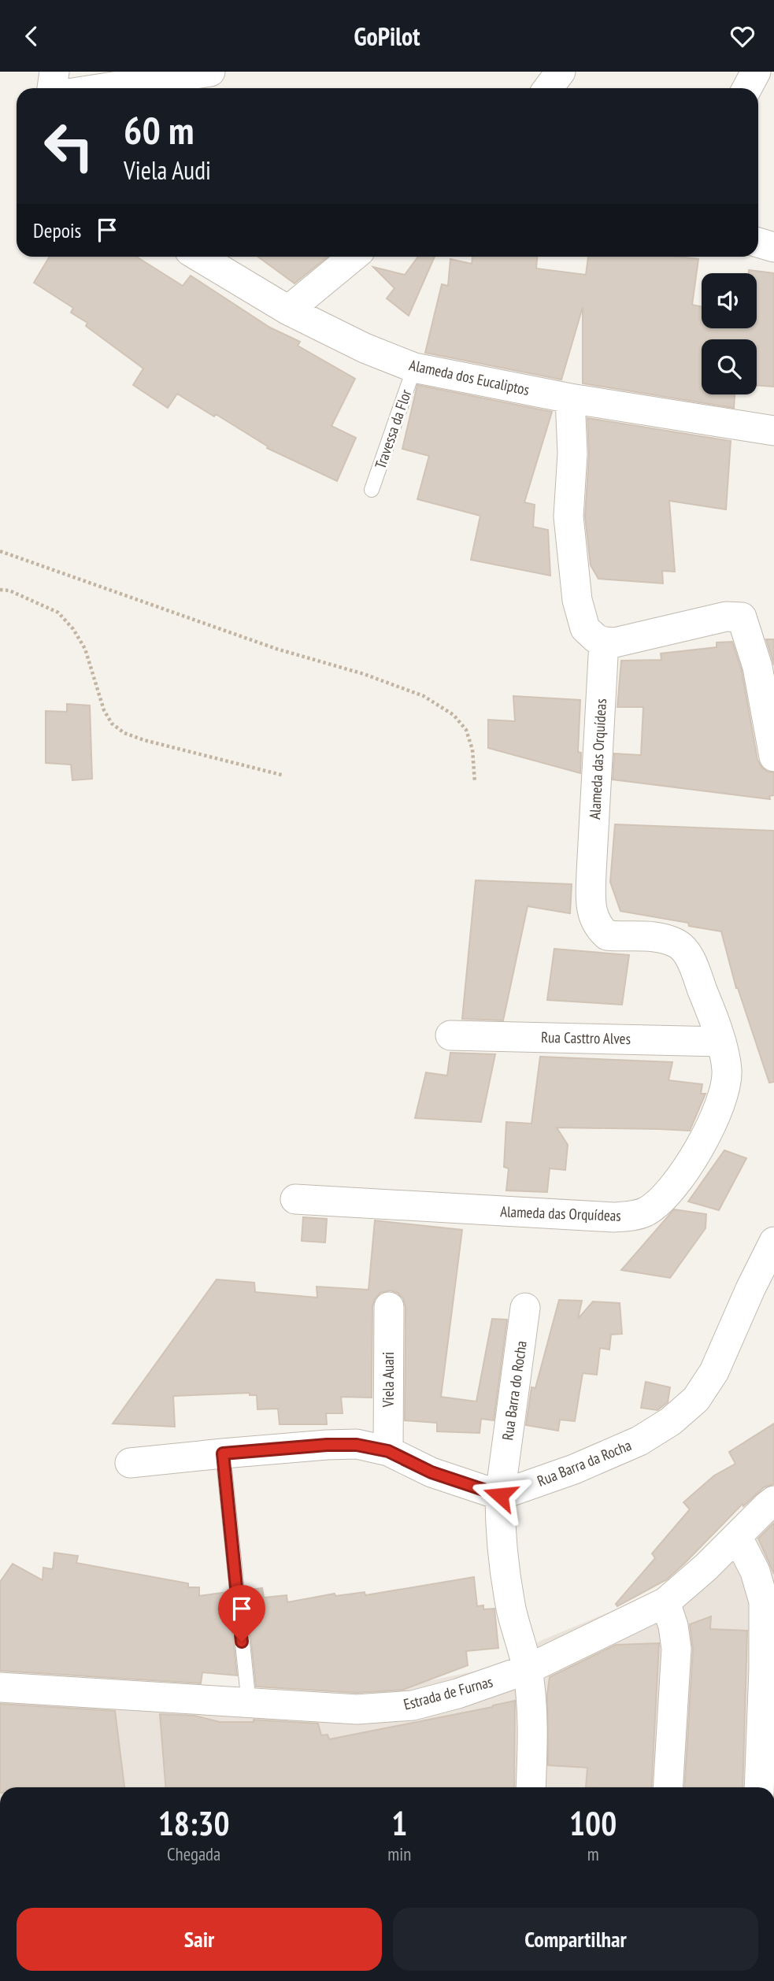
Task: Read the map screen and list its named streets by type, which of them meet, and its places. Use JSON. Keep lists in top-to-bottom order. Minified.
{"streets":{"street":["Alameda dos Eucaliptos","Alameda das Orquídeas","Rua Casttro Alves","Viela Auari","Rua Barra do Rocha","Rua Barra da Rocha","Estrada de Furnas"],"lane":["Travessa da Flor"]},"crossings":[["Alameda dos Eucaliptos","Travessa da Flor"],["Alameda das Orquídeas","Rua Casttro Alves"],["Rua Barra do Rocha","Rua Barra da Rocha"],["Rua Barra do Rocha","Estrada de Furnas"]],"page":{"header":"GoPilot","turn":["60 m","Viela Audi"],"then":"Depois","eta":["18:30","Chegada","1","min","100","m"],"buttons":["Sair","Compartilhar"]}}
